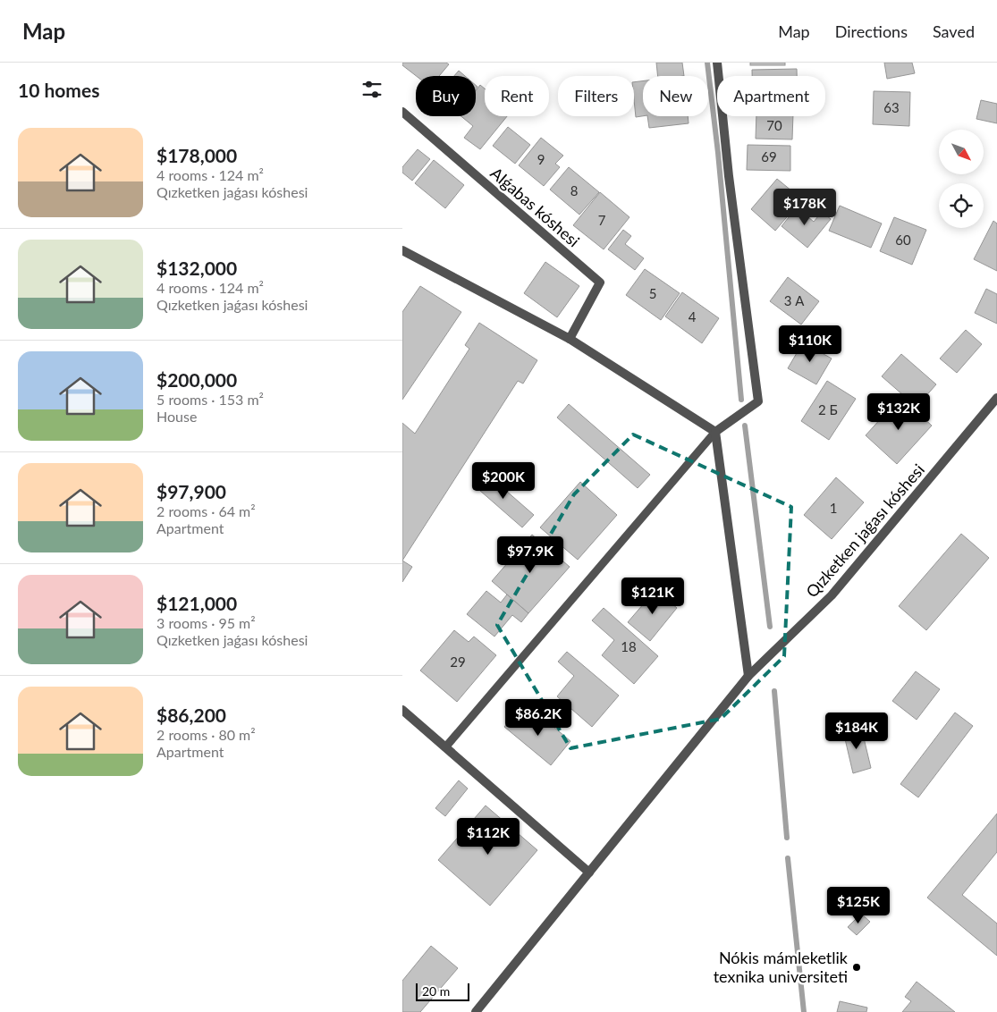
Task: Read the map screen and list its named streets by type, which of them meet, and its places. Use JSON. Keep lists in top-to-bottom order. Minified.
{"streets":{"street":["Alǵabas kóshesi","Qızketken jaǵası kóshesi"]},"places":["Nókis mámleketlik texnika universiteti"],"house_numbers":["63","70","69","9","8","7","60","5","3 А","4","2 Б","1","18","29"],"scale_bar":"20 m","north":"bottom right","page":{"header":"Map","nav":["Map","Directions","Saved"],"heading":"10 homes","chip":["Buy","Rent","Filters","New","Apartment"],"list":[{"name":"$178,000","note":"4 rooms · 124 m² · Qızketken jaǵası kóshesi"},{"name":"$132,000","note":"4 rooms · 124 m² · Qızketken jaǵası kóshesi"},{"name":"$200,000","note":"5 rooms · 153 m² · House"},{"name":"$97,900","note":"2 rooms · 64 m² · Apartment"},{"name":"$121,000","note":"3 rooms · 95 m² · Qızketken jaǵası kóshesi"},{"name":"$86,200","note":"2 rooms · 80 m² · Apartment"}],"price":["$178K","$110K","$132K","$200K","$97.9K","$121K","$86.2K","$184K","$112K","$125K"],"scale":"20 m"}}
